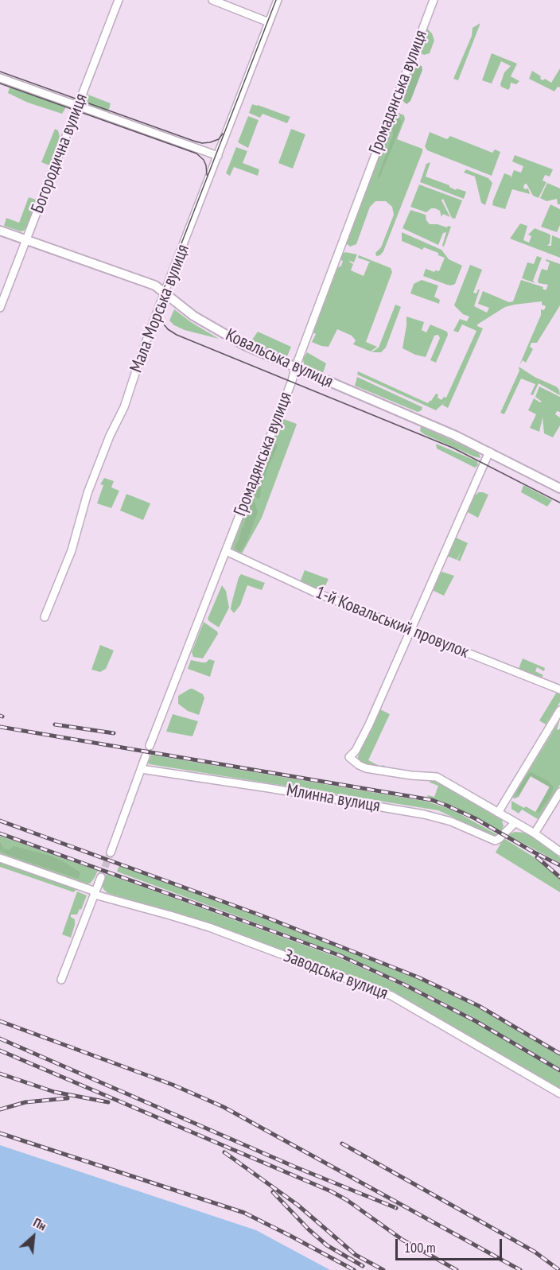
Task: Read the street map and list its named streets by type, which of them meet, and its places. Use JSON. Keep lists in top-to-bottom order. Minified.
{"streets":{"street":["Громадянська вулиця","Богородична вулиця","Мала Морська вулиця","Ковальська вулиця","1-й Ковальський провулок","Млинна вулиця","Заводська вулиця"]},"crossings":[["Громадянська вулиця","Ковальська вулиця"],["Громадянська вулиця","1-й Ковальський провулок"],["Богородична вулиця","Ковальська вулиця"],["Мала Морська вулиця","Ковальська вулиця"],["1-й Ковальський провулок","Млинна вулиця"]],"scale_bar":"100 m","north":"top right"}
